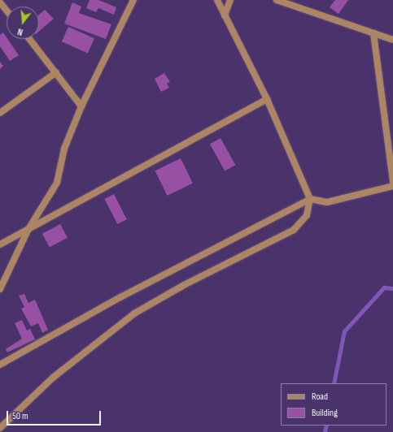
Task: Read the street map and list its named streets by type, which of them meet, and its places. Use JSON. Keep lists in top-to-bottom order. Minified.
{"legend":["Road","Building"],"scale_bar":"50 m","north":"bottom"}
